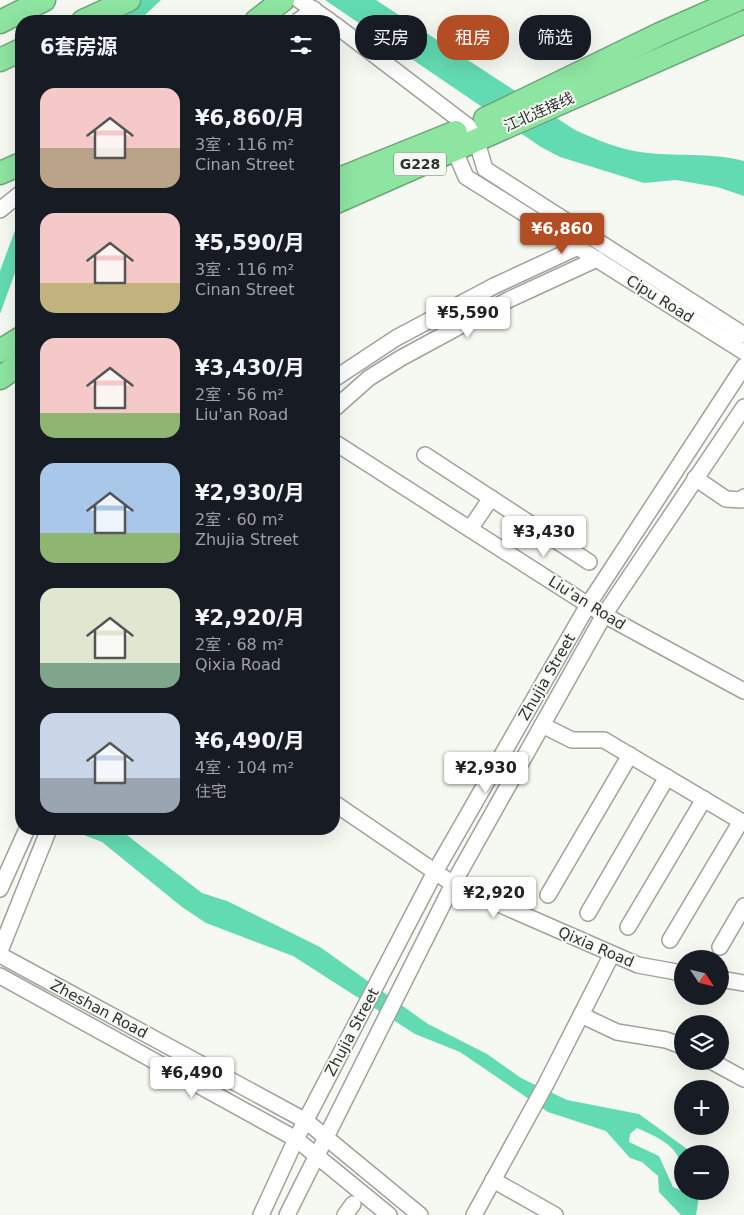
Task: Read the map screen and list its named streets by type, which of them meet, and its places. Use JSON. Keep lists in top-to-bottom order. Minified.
{"streets":{"highway":["江北连接线","G228"],"street":["Cipu Road","Liu'an Road","Zhujia Street","Qixia Road","Zheshan Road"]},"crossings":[["江北连接线","Cipu Road"],["Liu'an Road","Zhujia Street"],["Zhujia Street","Qixia Road"],["Zhujia Street","Zheshan Road"]],"north":"bottom right","page":{"chip":["买房","租房","筛选"],"heading":"6套房源","list":[{"name":"¥6,860/月","note":"3室 · 116 m² · Cinan Street"},{"name":"¥5,590/月","note":"3室 · 116 m² · Cinan Street"},{"name":"¥3,430/月","note":"2室 · 56 m² · Liu'an Road"},{"name":"¥2,930/月","note":"2室 · 60 m² · Zhujia Street"},{"name":"¥2,920/月","note":"2室 · 68 m² · Qixia Road"},{"name":"¥6,490/月","note":"4室 · 104 m² · 住宅"}],"price":["¥6,860","¥5,590","¥3,430","¥2,930","¥2,920","¥6,490"],"map_buttons":["+","−"]}}
